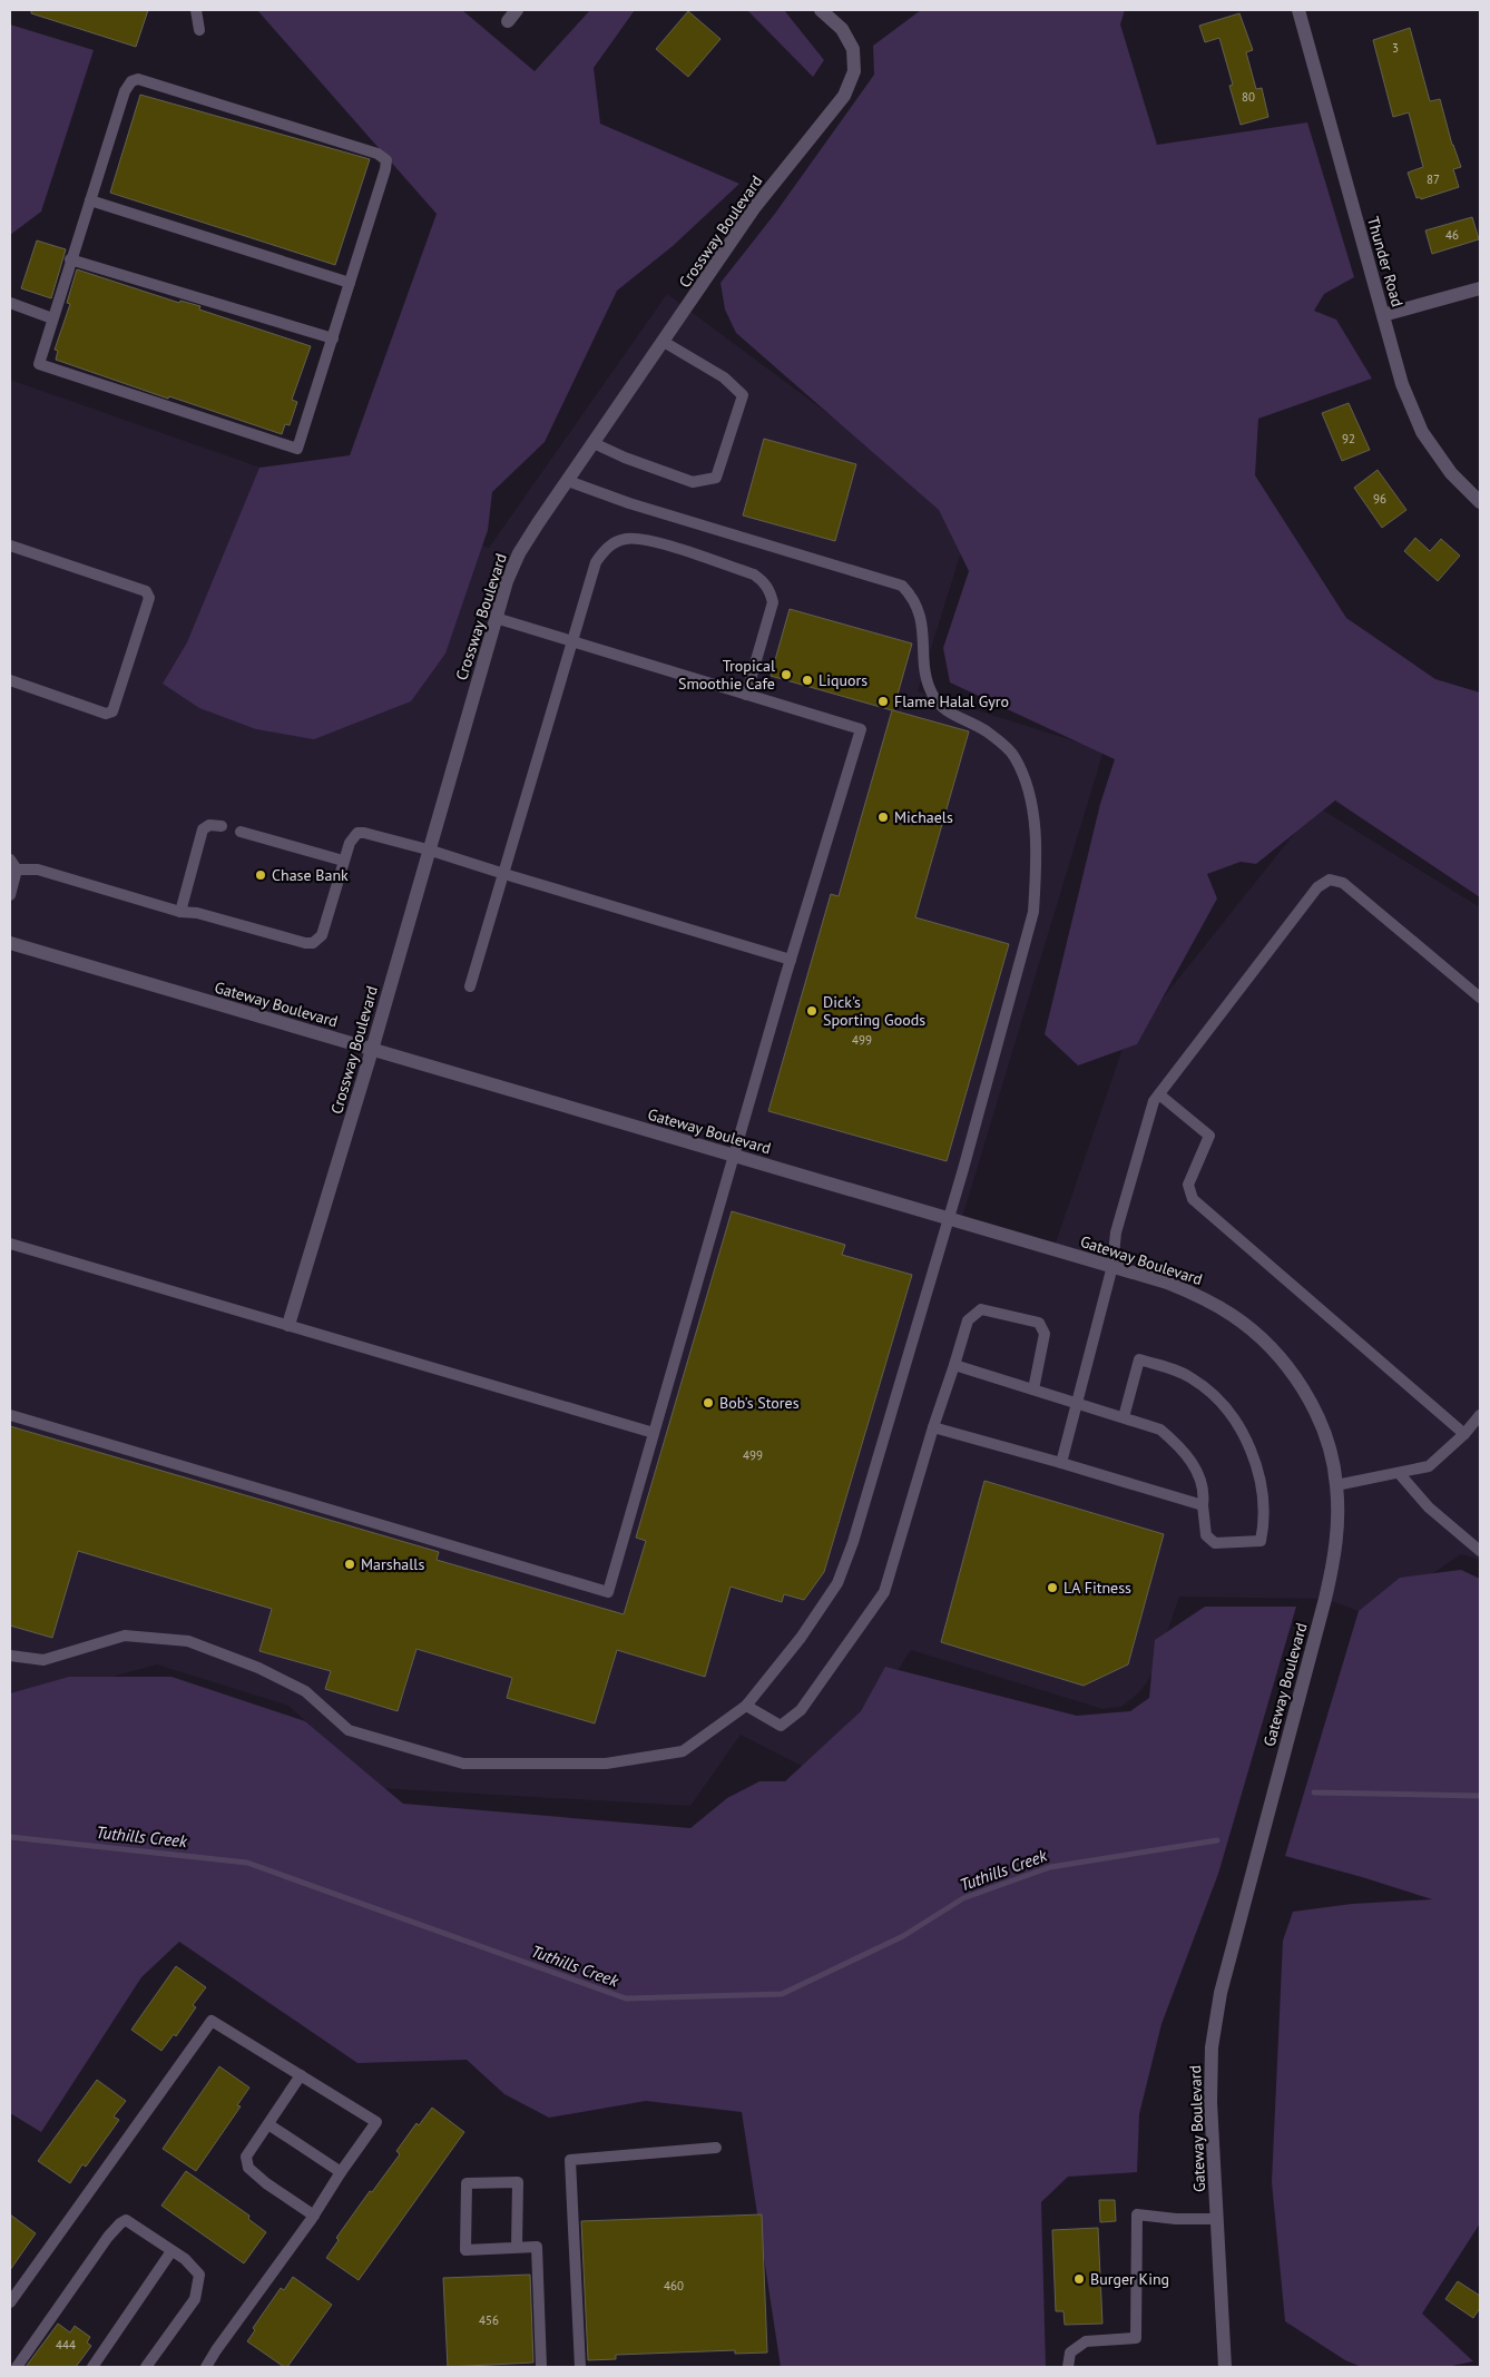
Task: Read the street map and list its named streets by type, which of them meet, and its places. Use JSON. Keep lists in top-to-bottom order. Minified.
{"streets":{"street":["Crossway Boulevard","Thunder Road","Gateway Boulevard"]},"crossings":[["Crossway Boulevard","Gateway Boulevard"]],"water":["Tuthills Creek"],"places":["Tropical Smoothie Cafe","Liquors","Flame Halal Gyro","Michaels","Chase Bank","Dick's Sporting Goods","Bob's Stores","Marshalls","LA Fitness","Burger King"],"house_numbers":["3","80","87","46","92","96","499","499","460","456","444"]}
